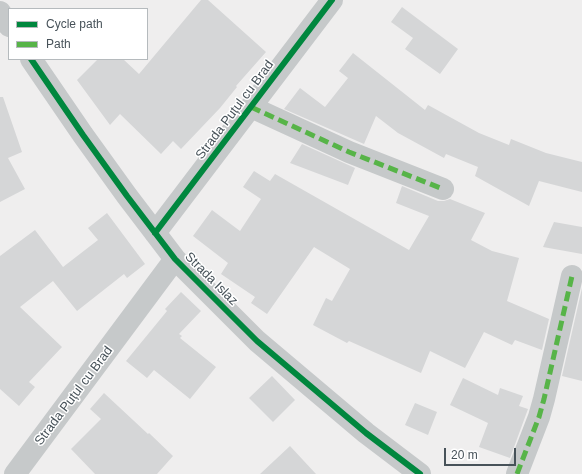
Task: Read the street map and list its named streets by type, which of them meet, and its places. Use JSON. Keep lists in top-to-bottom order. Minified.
{"streets":{"street":["Strada Puțul cu Brad","Strada Islaz"]},"crossings":[["Strada Puțul cu Brad","Strada Islaz"]],"legend":["Cycle path","Path"],"scale_bar":"20 m"}
